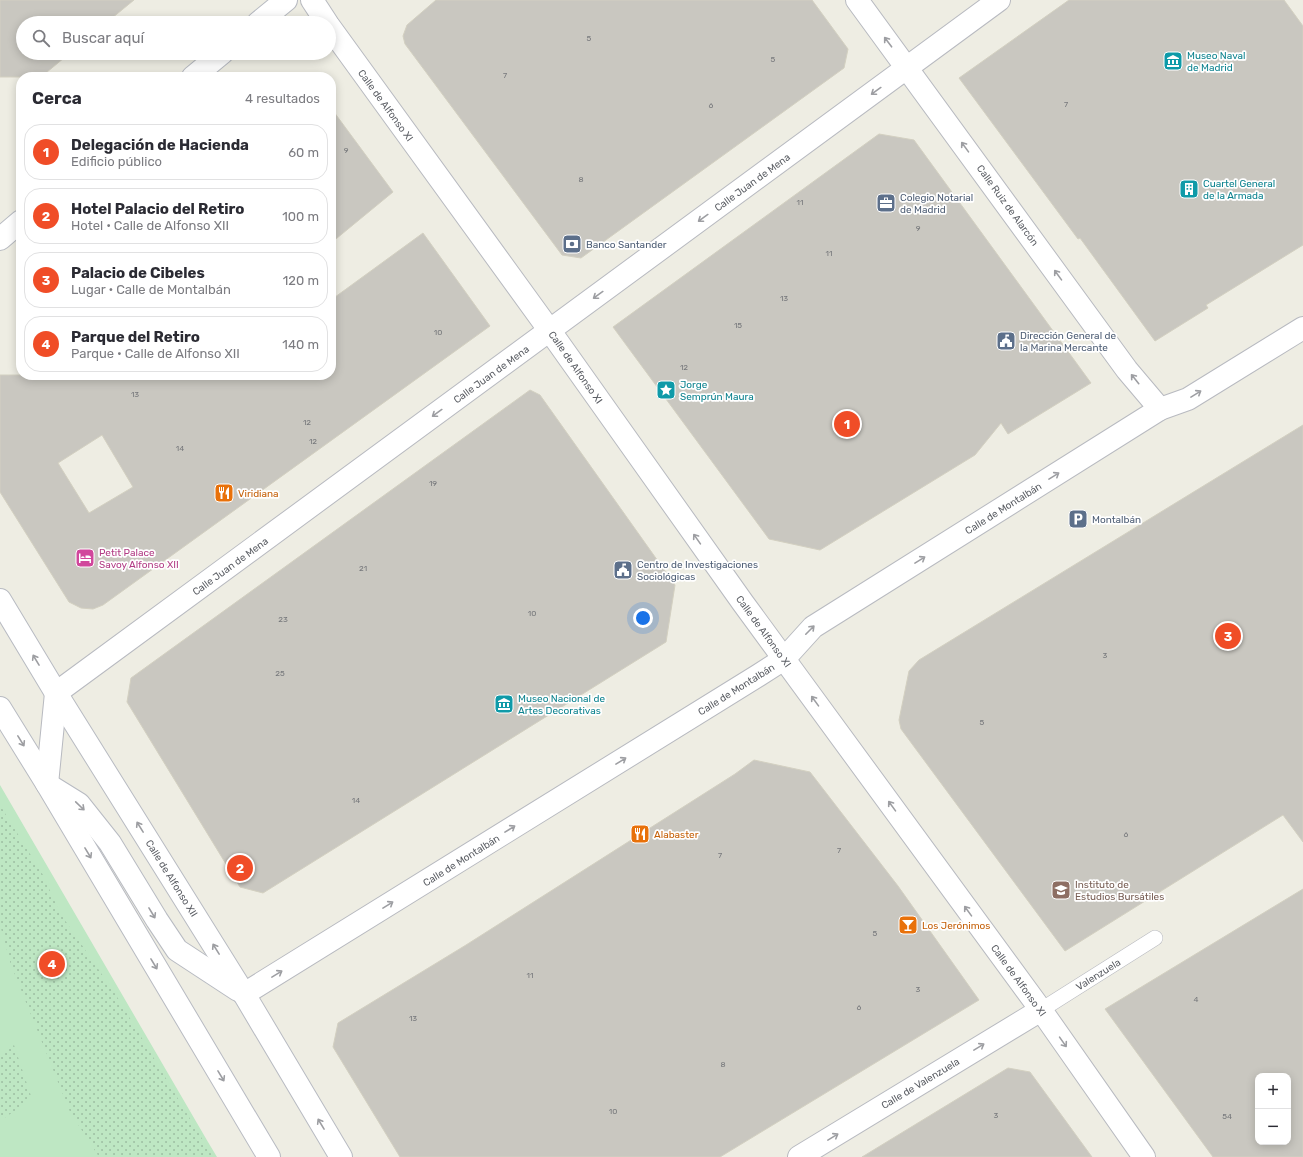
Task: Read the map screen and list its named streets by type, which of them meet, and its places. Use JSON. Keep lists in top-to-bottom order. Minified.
{"streets":{"street":["Calle de Alfonso XI","Calle Juan de Mena","Calle Ruiz de Alarcón","Calle de Montalbán","Calle de Alfonso XII","Calle de Valenzuela"],"lane":["Valenzuela"]},"crossings":[["Calle de Alfonso XI","Calle Juan de Mena"],["Calle de Alfonso XI","Calle de Montalbán"],["Calle de Alfonso XI","Valenzuela"],["Calle de Alfonso XI","Calle de Valenzuela"],["Calle Juan de Mena","Calle Ruiz de Alarcón"],["Calle Juan de Mena","Calle de Alfonso XII"],["Calle Ruiz de Alarcón","Calle de Montalbán"],["Calle de Montalbán","Calle de Alfonso XII"],["Valenzuela","Calle de Valenzuela"]],"one_way":["Calle Juan de Mena","Calle Ruiz de Alarcón","Calle de Montalbán","Calle de Valenzuela"],"places":{"museum":["Museo Naval de Madrid","Museo Nacional de Artes Decorativas"],"building":["Cuartel General de la Armada"],"office":["Colegio Notarial de Madrid"],"bank":["Banco Santander"],"public building":["Dirección General de la Marina Mercante","Centro de Investigaciones Sociológicas"],"place":["Jorge Semprún Maura"],"restaurant":["Viridiana","Alabaster"],"parking":["Montalbán"],"hotel":["Petit Palace Savoy Alfonso XII"],"school or university":["Instituto de Estudios Bursátiles"],"bar":["Los Jerónimos"]},"house_numbers":["5","5","7","7","6","9","8","11","9","11","13","15","10","12","13","12","12","14","19","21","10","23","3","25","5","14","6","7","7","5","11","3","4","6","13","8","10","3","54"],"page":{"search":"Buscar aquí","heading":["Cerca","4 resultados"],"list":[{"mark":"1","name":"Delegación de Hacienda","note":"Edificio público","value":"60 m"},{"mark":"2","name":"Hotel Palacio del Retiro","note":"Hotel · Calle de Alfonso XII","value":"100 m"},{"mark":"3","name":"Palacio de Cibeles","note":"Lugar · Calle de Montalbán","value":"120 m"},{"mark":"4","name":"Parque del Retiro","note":"Parque · Calle de Alfonso XII","value":"140 m"}],"pins":["1","3","2","4"],"map_buttons":["+","−"]}}
